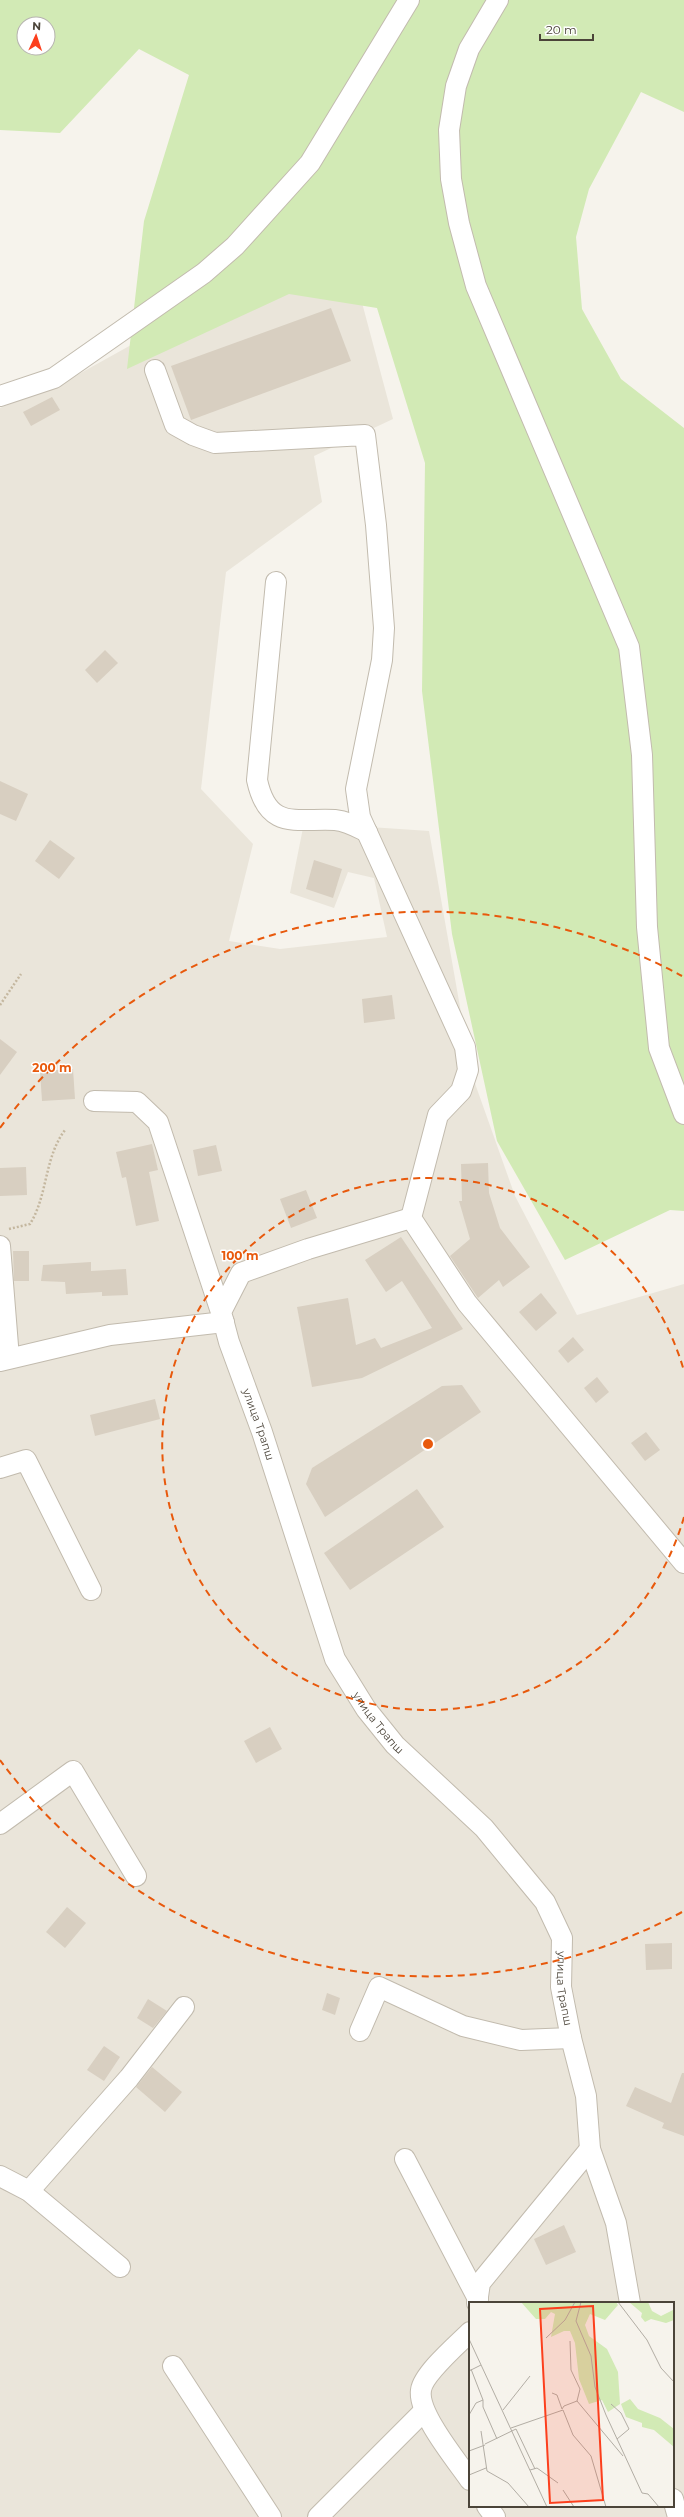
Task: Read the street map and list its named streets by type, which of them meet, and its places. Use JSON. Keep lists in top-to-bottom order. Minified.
{"streets":{"street":["улица Трапш"]},"scale_bar":"20 m","north":"top","rings":["200 m","100 m"]}
